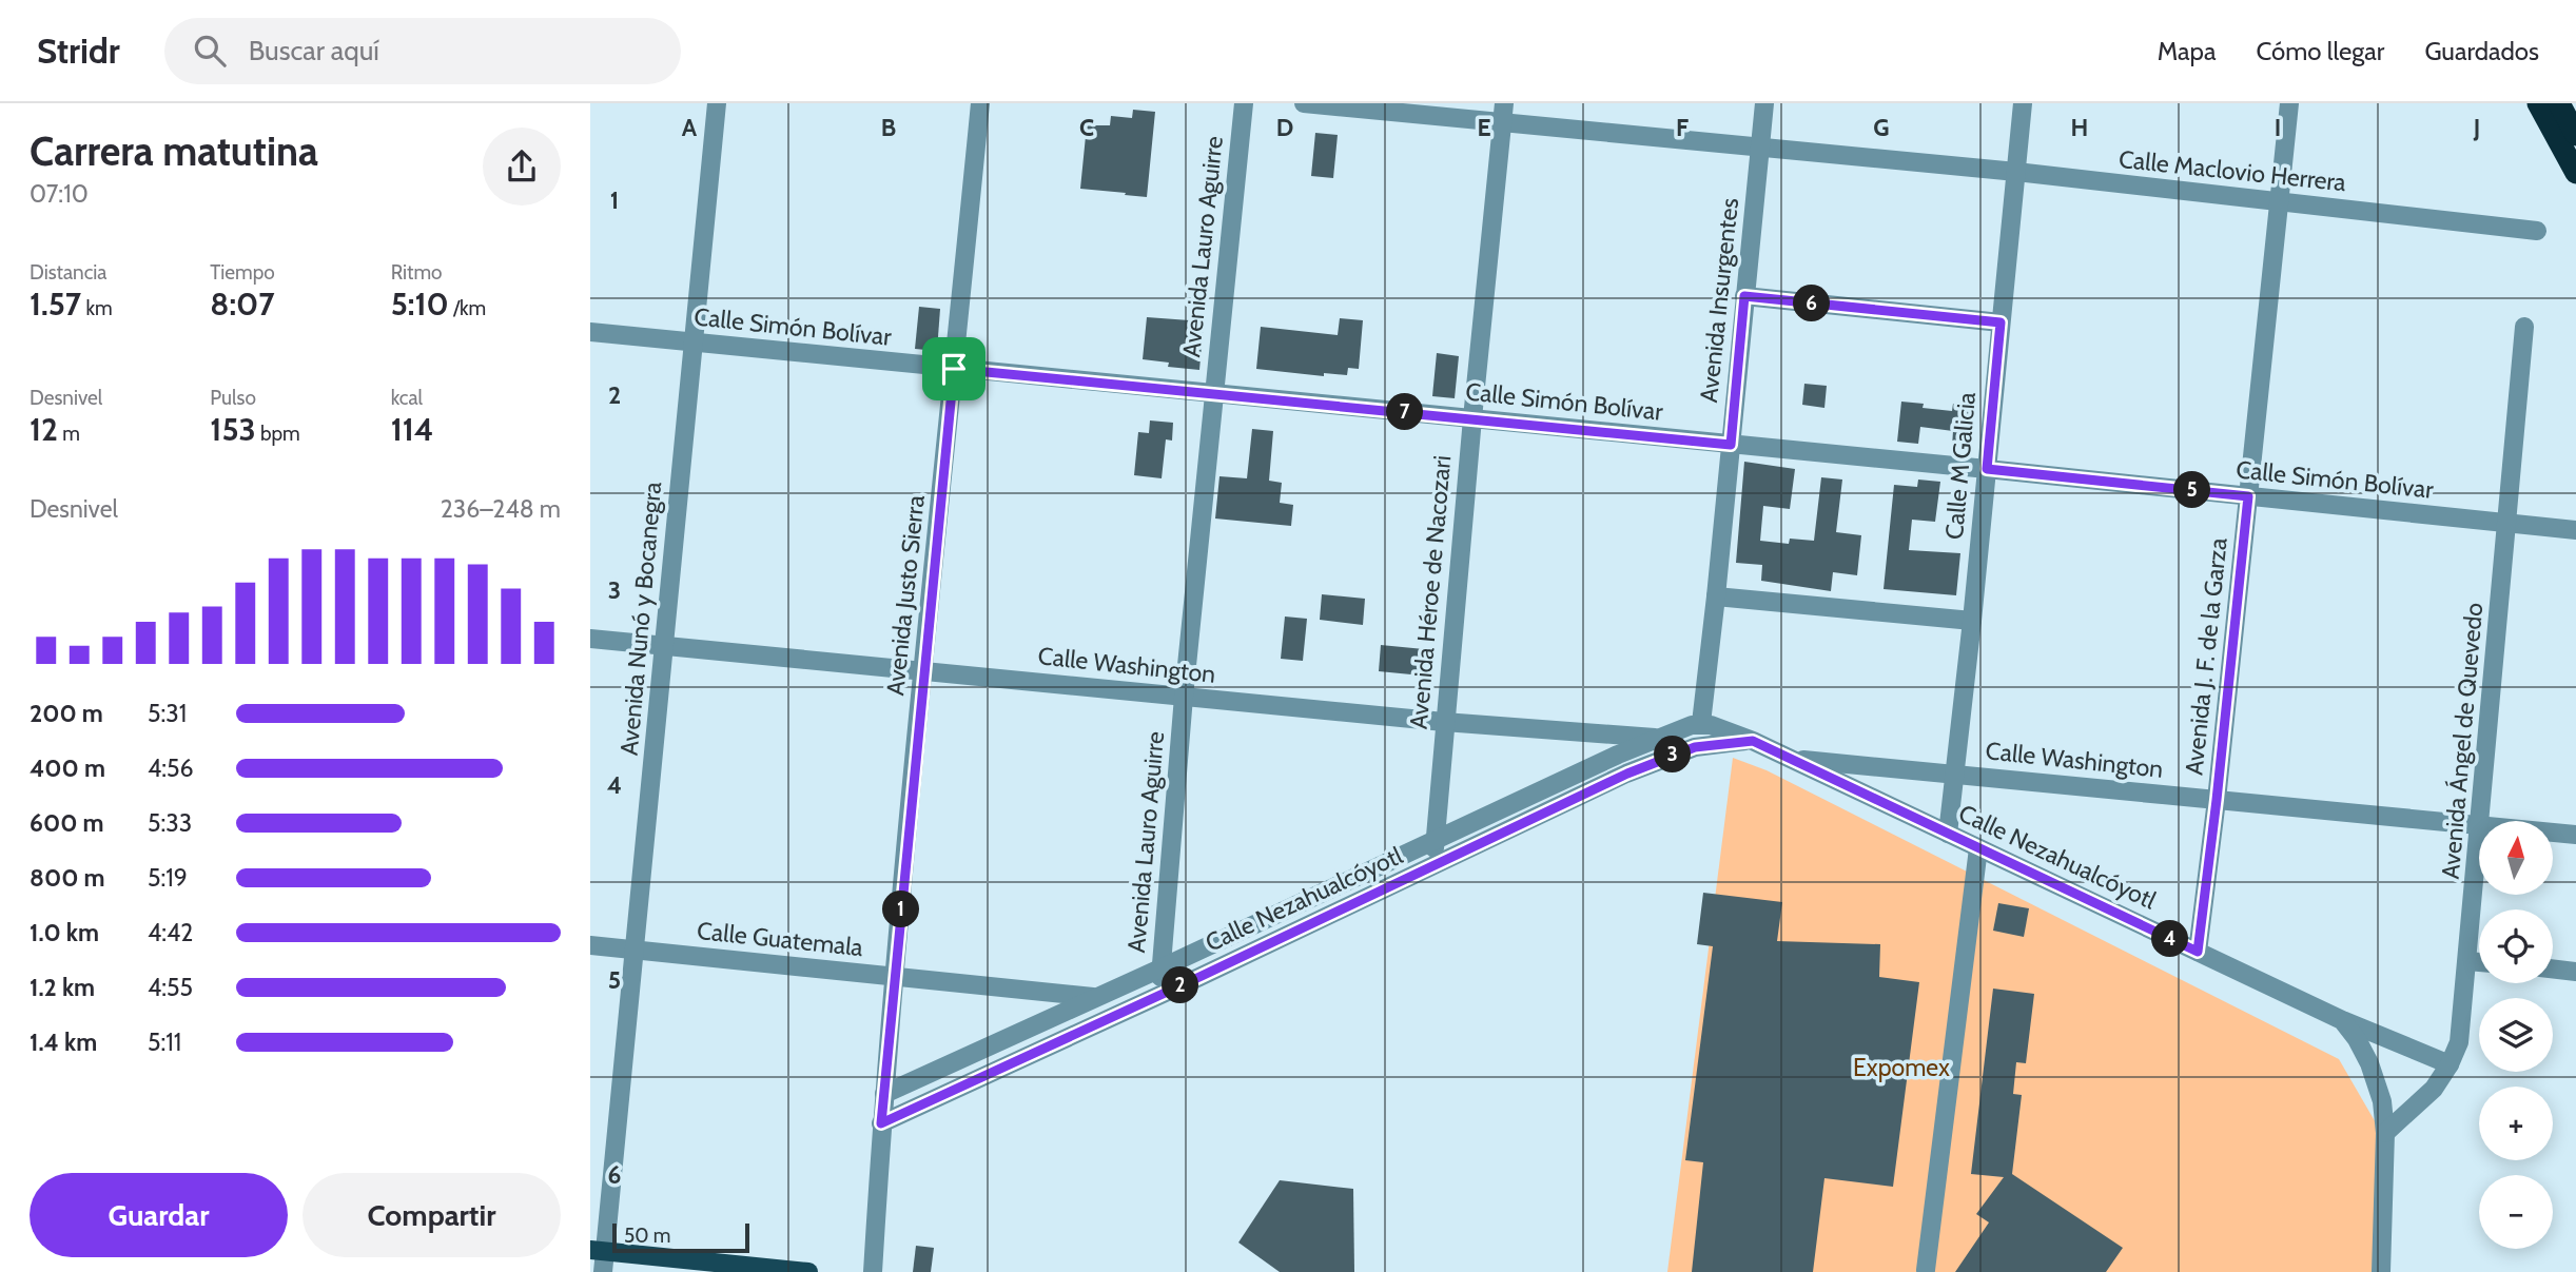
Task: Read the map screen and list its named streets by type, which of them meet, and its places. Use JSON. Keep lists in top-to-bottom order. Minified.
{"streets":{"street":["Calle Maclovio Herrera","Avenida Lauro Aguirre","Avenida Insurgentes","Calle Simón Bolívar","Calle M Galicia","Avenida Héroe de Nacozari","Avenida Justo Sierra","Avenida Nunó y Bocanegra","Avenida J. F. de la Garza","Calle Washington","Avenida Ángel de Quevedo","Calle Nezahualcóyotl","Calle Guatemala"]},"crossings":[["Calle Maclovio Herrera","Avenida Insurgentes"],["Calle Maclovio Herrera","Calle M Galicia"],["Calle Maclovio Herrera","Avenida Héroe de Nacozari"],["Calle Maclovio Herrera","Avenida J. F. de la Garza"],["Avenida Lauro Aguirre","Calle Simón Bolívar"],["Avenida Lauro Aguirre","Calle Washington"],["Avenida Lauro Aguirre","Calle Nezahualcóyotl"],["Avenida Insurgentes","Calle Simón Bolívar"],["Avenida Insurgentes","Calle Nezahualcóyotl"],["Calle Simón Bolívar","Calle M Galicia"],["Calle Simón Bolívar","Avenida Héroe de Nacozari"],["Calle Simón Bolívar","Avenida Justo Sierra"],["Calle Simón Bolívar","Avenida Nunó y Bocanegra"],["Calle Simón Bolívar","Avenida J. F. de la Garza"],["Calle Simón Bolívar","Avenida Ángel de Quevedo"],["Calle M Galicia","Calle Washington"],["Calle M Galicia","Calle Nezahualcóyotl"],["Avenida Héroe de Nacozari","Calle Washington"],["Avenida Héroe de Nacozari","Calle Nezahualcóyotl"],["Avenida Justo Sierra","Calle Washington"],["Avenida Justo Sierra","Calle Nezahualcóyotl"],["Avenida Justo Sierra","Calle Guatemala"],["Avenida Nunó y Bocanegra","Calle Washington"],["Avenida Nunó y Bocanegra","Calle Guatemala"],["Avenida J. F. de la Garza","Calle Washington"],["Avenida J. F. de la Garza","Calle Nezahualcóyotl"],["Calle Washington","Calle Nezahualcóyotl"],["Avenida Ángel de Quevedo","Calle Nezahualcóyotl"],["Calle Nezahualcóyotl","Calle Guatemala"]],"parks":["Expomex"],"scale_bar":"50 m","north":"top","page":{"header":"Stridr","search":"Buscar aquí","nav":["Mapa","Cómo llegar","Guardados"],"heading":["Carrera matutina","07:10"],"stats":[["Distancia","1.57 km"],["Tiempo","8:07"],["Ritmo","5:10 /km"],["Desnivel","12 m"],["Pulso","153 bpm"],["kcal","114"]],"pins":["6","7","5","3","1","4","2"],"chart":["Desnivel","236–248 m"],"list":[{"name":"200 m","note":"5:31"},{"name":"400 m","note":"4:56"},{"name":"600 m","note":"5:33"},{"name":"800 m","note":"5:19"},{"name":"1.0 km","note":"4:42"},{"name":"1.2 km","note":"4:55"},{"name":"1.4 km","note":"5:11"}],"map_buttons":["+","−"],"buttons":["Guardar","Compartir"],"scale":"50 m"},"grid":{"columns":["A","B","C","D","E","F","G","H","I","J"],"rows":["1","2","3","4","5","6"]}}
